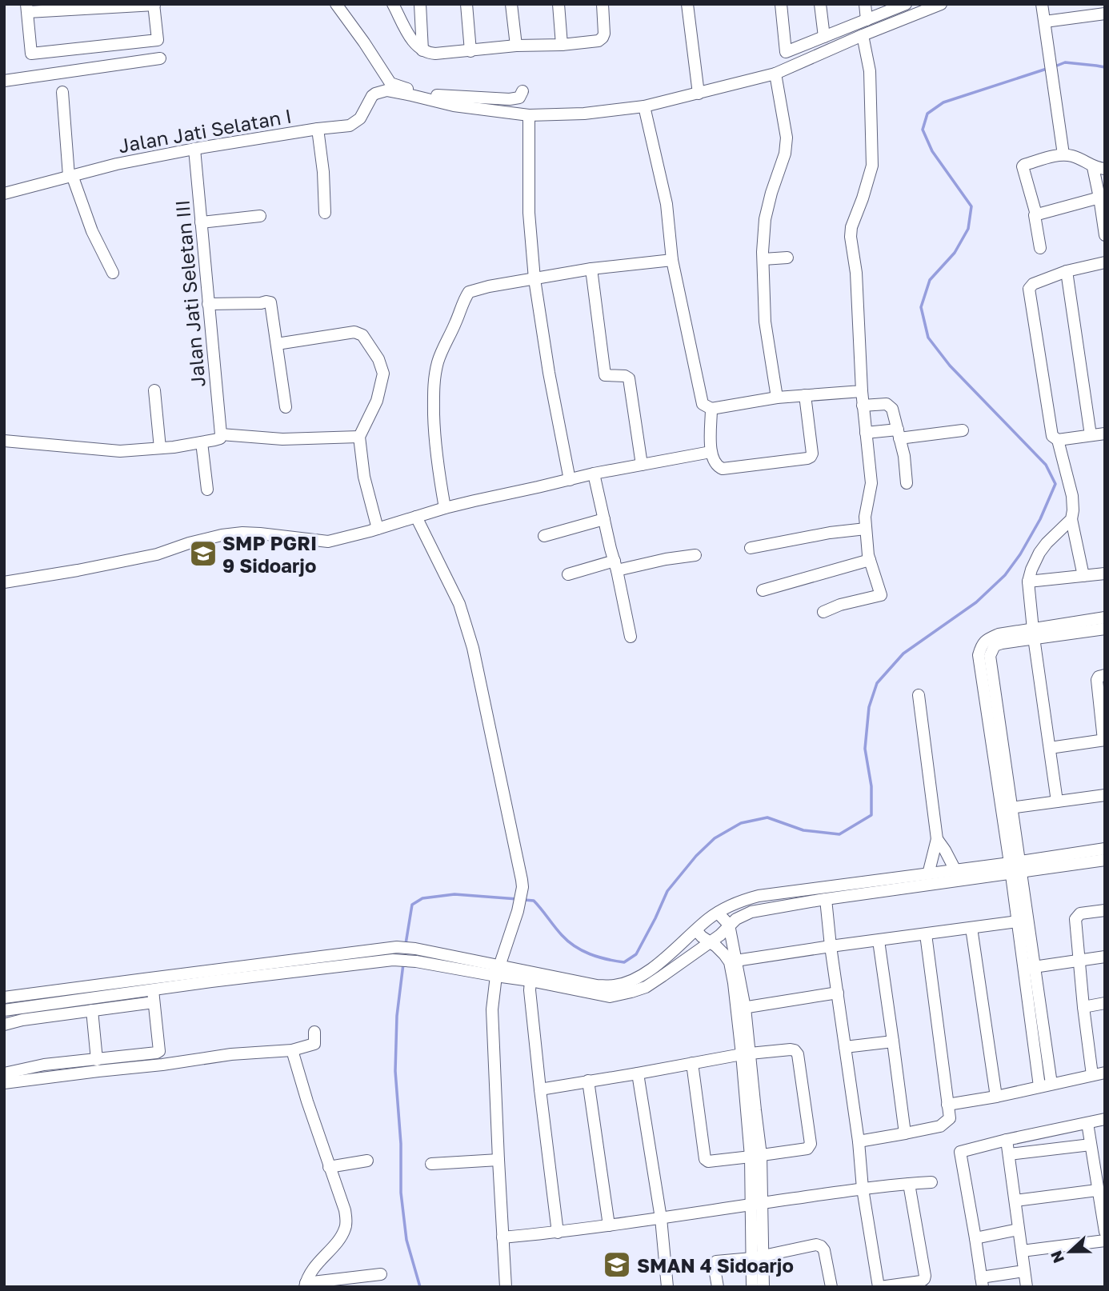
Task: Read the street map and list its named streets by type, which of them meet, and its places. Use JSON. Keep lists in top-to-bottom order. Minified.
{"streets":{"street":["Jalan Jati Selatan I","Jalan Jati Seletan III"]},"crossings":[["Jalan Jati Selatan I","Jalan Jati Seletan III"]],"places":{"school or university":["SMP PGRI 9 Sidoarjo","SMAN 4 Sidoarjo"]},"north":"left"}
